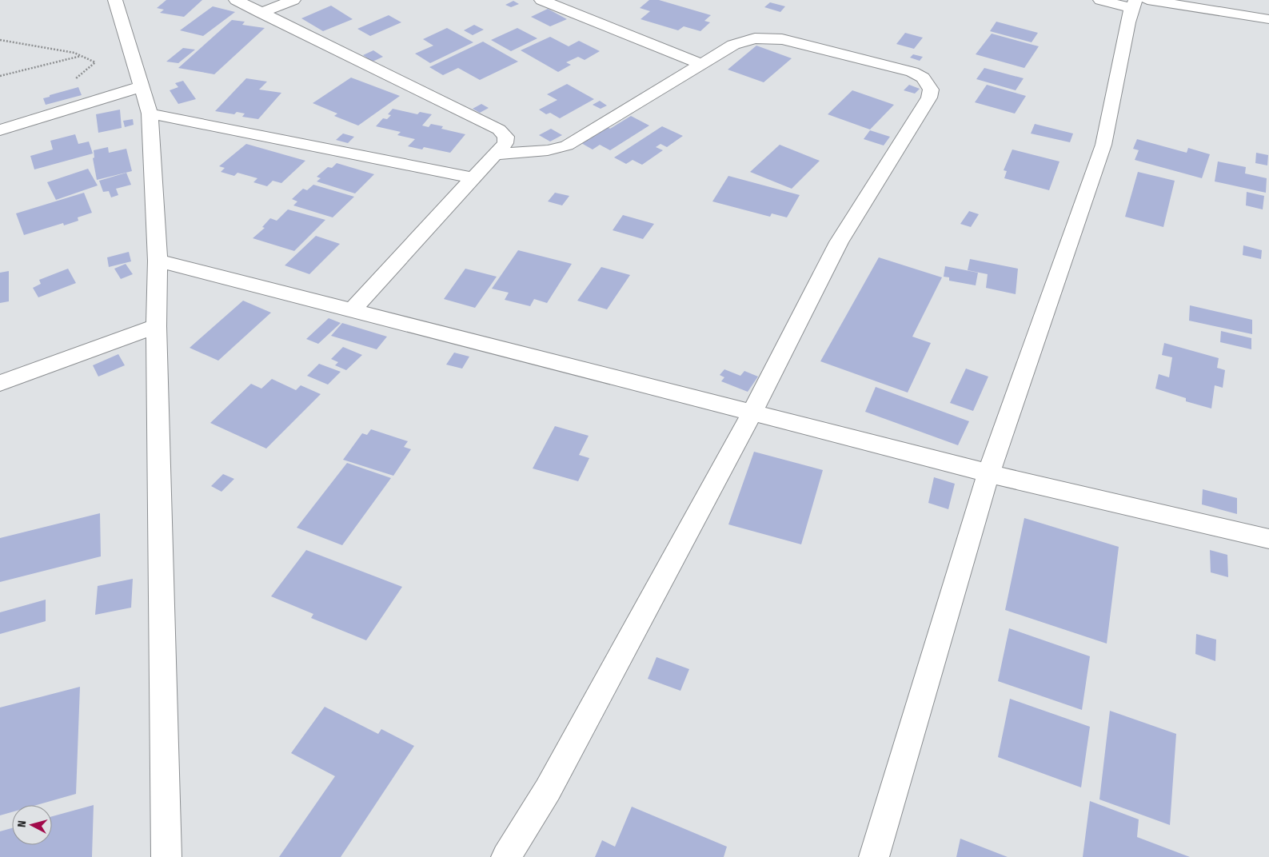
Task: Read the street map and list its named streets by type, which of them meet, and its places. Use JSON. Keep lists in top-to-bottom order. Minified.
{"north":"left"}
